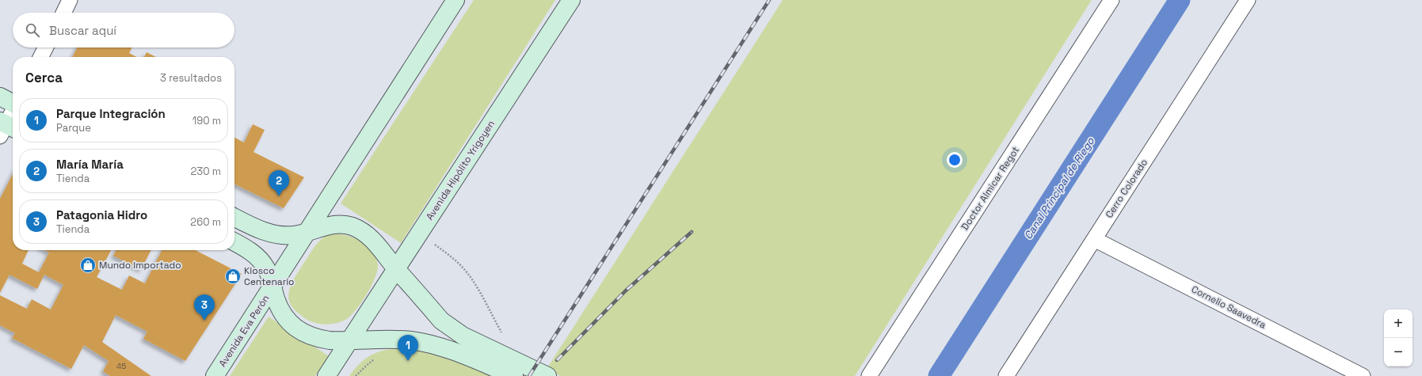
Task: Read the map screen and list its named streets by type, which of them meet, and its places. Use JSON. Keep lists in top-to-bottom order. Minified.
{"streets":{"main road":["Avenida Hipólito Yrigoyen","Avenida Eva Perón"],"street":["Doctor Almicar Regot","Cerro Colorado","Cornelio Saavedra"]},"crossings":[["Cerro Colorado","Cornelio Saavedra"]],"water":["Canal Principal de Riego"],"places":{"shop":["Mundo Importado","Kiosco Centenario"]},"house_numbers":["45"],"page":{"search":"Buscar aquí","heading":["Cerca","3 resultados"],"list":[{"mark":"1","name":"Parque Integración","note":"Parque","value":"190 m"},{"mark":"2","name":"María María","note":"Tienda","value":"230 m"},{"mark":"3","name":"Patagonia Hidro","note":"Tienda","value":"260 m"}],"pins":["2","3","1"],"map_buttons":["+","−"]}}
